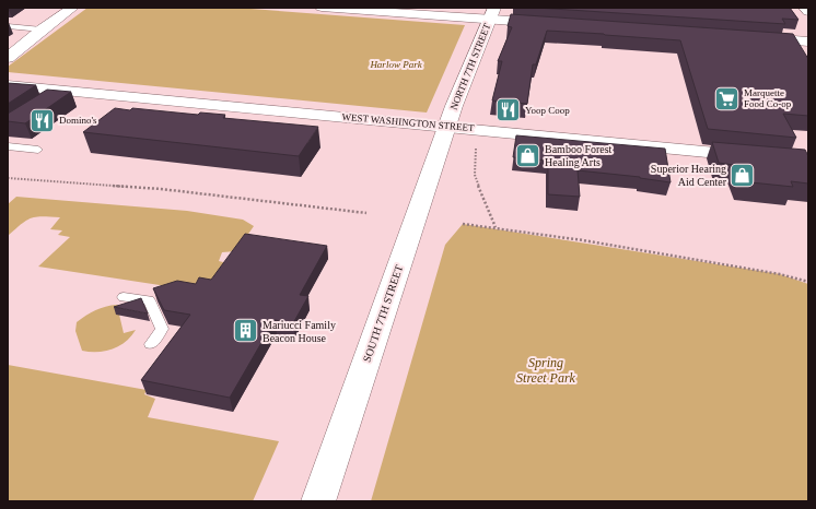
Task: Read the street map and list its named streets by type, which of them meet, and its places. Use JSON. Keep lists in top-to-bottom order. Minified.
{"streets":{"street":["NORTH 7TH STREET","WEST WASHINGTON STREET","SOUTH 7TH STREET"]},"crossings":[["NORTH 7TH STREET","WEST WASHINGTON STREET"],["NORTH 7TH STREET","SOUTH 7TH STREET"],["WEST WASHINGTON STREET","SOUTH 7TH STREET"]],"parks":["Harlow Park","Spring Street Park"],"places":{"supermarket":["Marquette Food Co-op"],"restaurant":["Yoop Coop","Domino's"],"shop":["Bamboo Forest Healing Arts","Superior Hearing Aid Center"],"building":["Mariucci Family Beacon House"]}}
